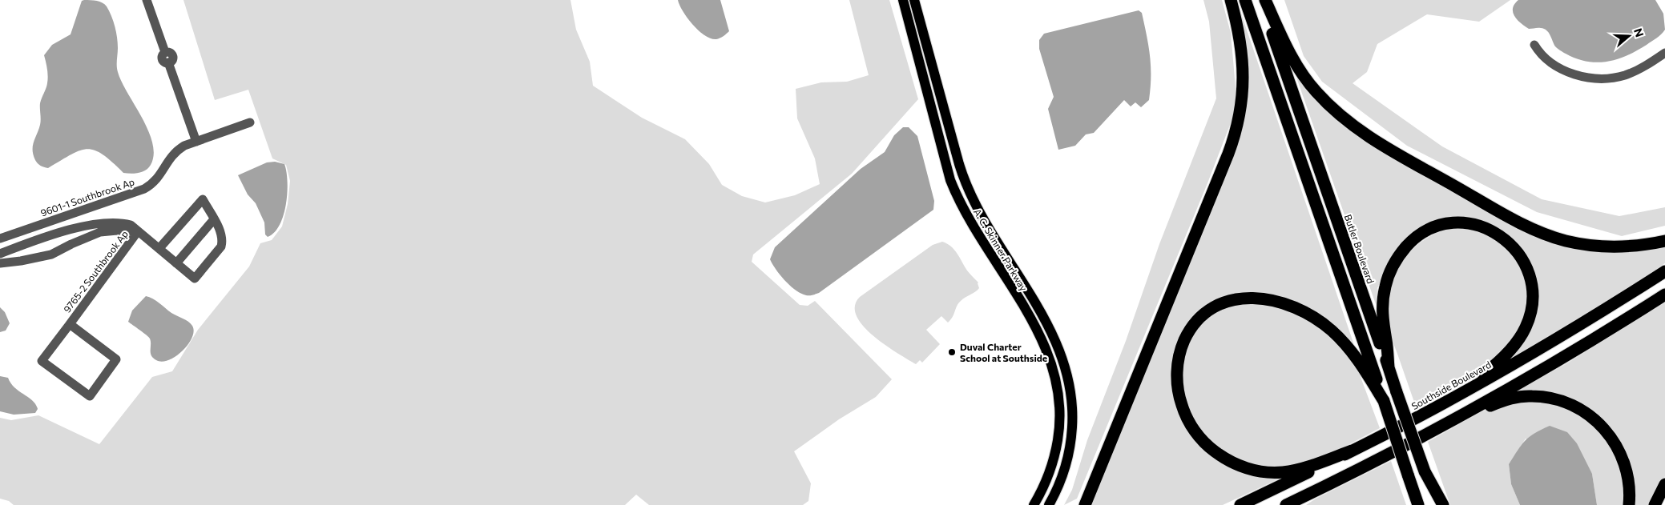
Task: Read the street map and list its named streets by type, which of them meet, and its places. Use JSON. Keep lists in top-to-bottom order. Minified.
{"streets":{"highway":["Butler Boulevard","Southside Boulevard"],"main road":["A. C. Skinner Parkway"],"street":["9601-1 Southbrook Ap","9765-2 Southbrook Ap"]},"places":["Duval Charter School at Southside"],"north":"right"}
